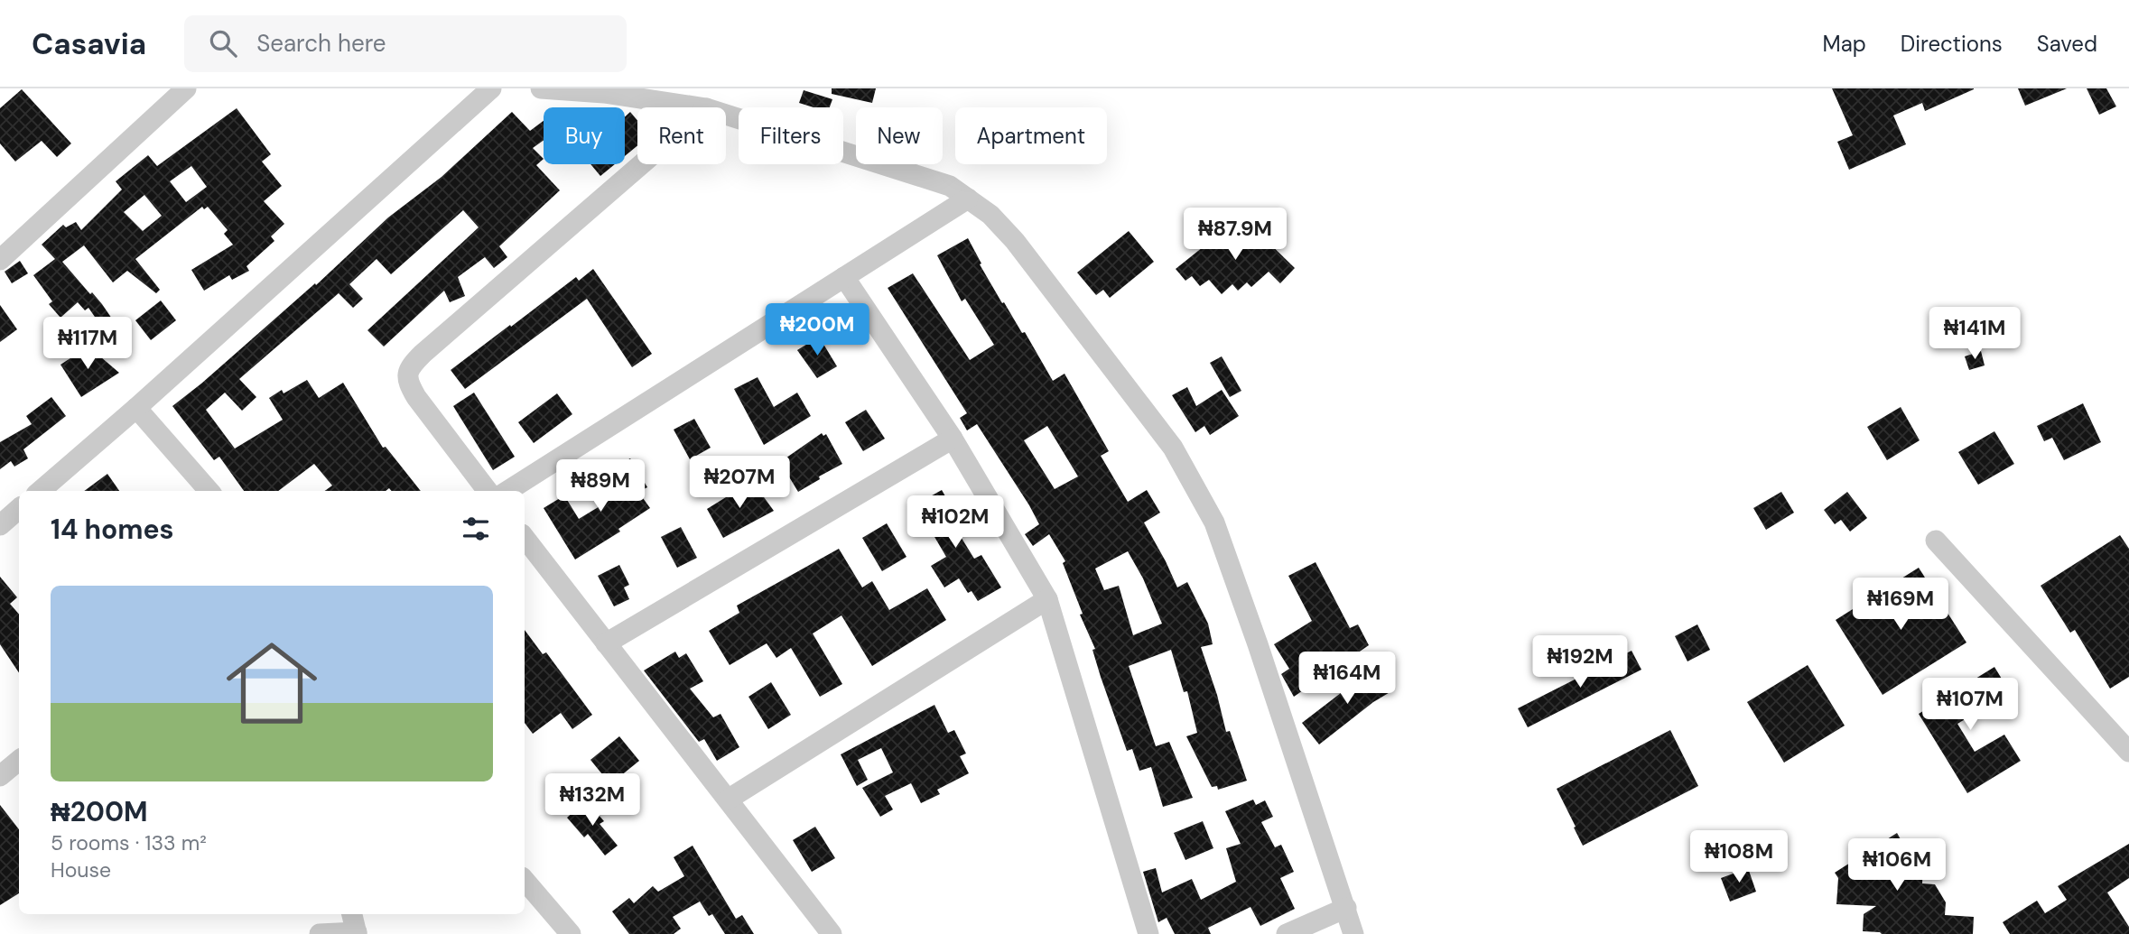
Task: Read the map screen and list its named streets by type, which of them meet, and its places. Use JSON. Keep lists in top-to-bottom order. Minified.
{"page":{"header":"Casavia","search":"Search here","nav":["Map","Directions","Saved"],"chip":["Buy","Rent","Filters","New","Apartment"],"price":["₦87.9M","₦200M","₦141M","₦117M","₦207M","₦89M","₦102M","₦169M","₦192M","₦164M","₦107M","₦132M","₦108M","₦106M"],"heading":"14 homes","list":[{"name":"₦200M","note":"5 rooms · 133 m² · House"}]}}
